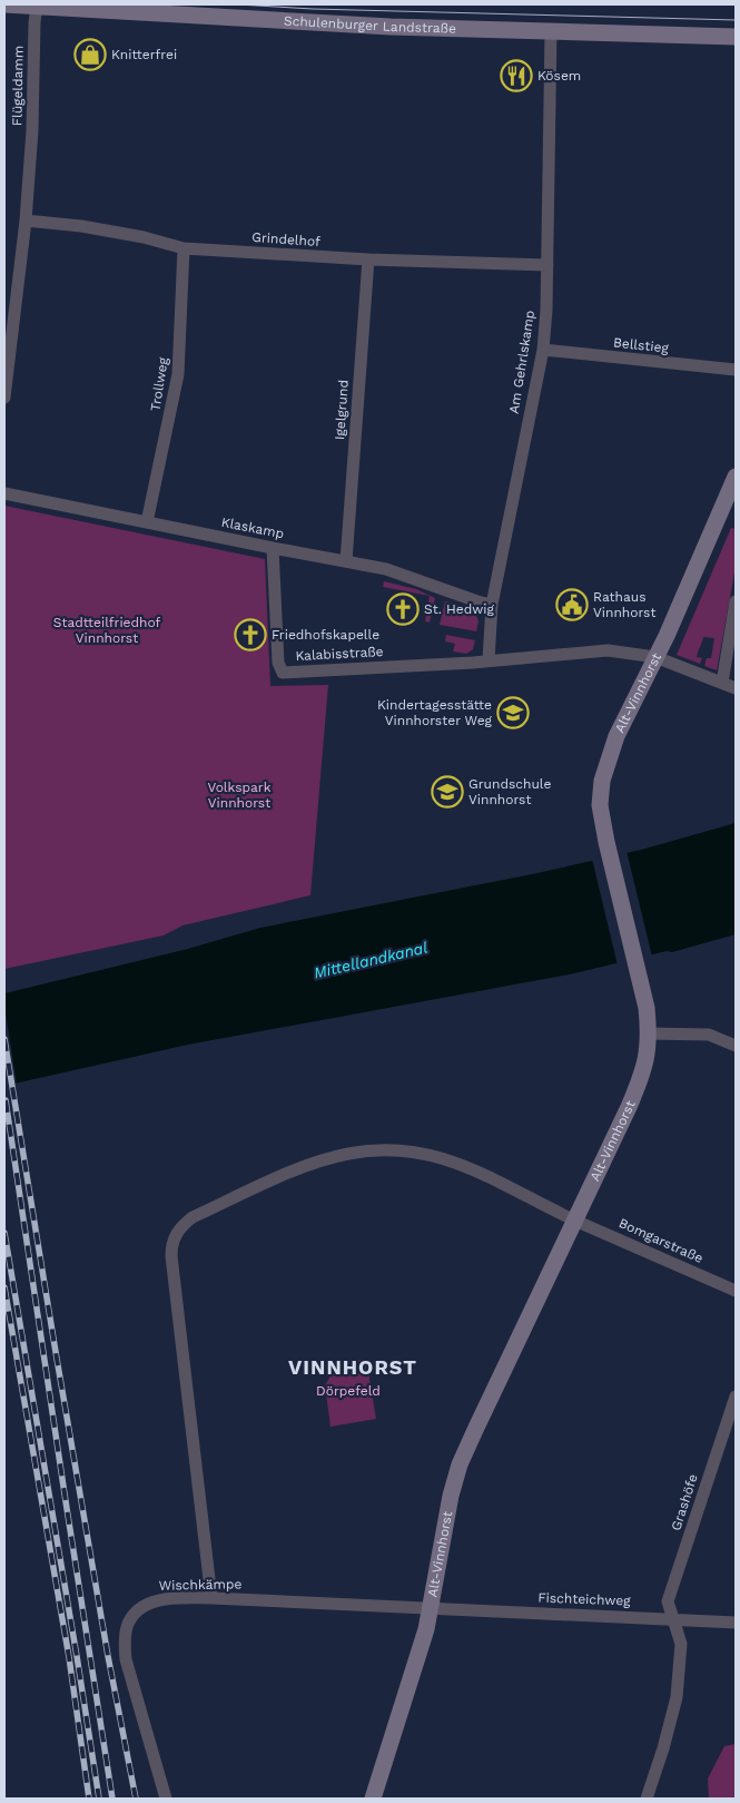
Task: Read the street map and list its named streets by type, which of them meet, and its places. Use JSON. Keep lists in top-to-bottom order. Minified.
{"streets":{"street":["Schulenburger Landstraße","Flügeldamm","Grindelhof","Bellstieg","Am Gehrlskamp","Trollweg","Igelgrund","Klaskamp","Kalabisstraße","Alt-Vinnhorst","Bomgarstraße","Grashöfe","Wischkämpe","Fischteichweg"]},"crossings":[["Schulenburger Landstraße","Flügeldamm"],["Schulenburger Landstraße","Am Gehrlskamp"],["Flügeldamm","Grindelhof"],["Grindelhof","Am Gehrlskamp"],["Grindelhof","Trollweg"],["Grindelhof","Igelgrund"],["Bellstieg","Am Gehrlskamp"],["Am Gehrlskamp","Klaskamp"],["Am Gehrlskamp","Kalabisstraße"],["Trollweg","Klaskamp"],["Igelgrund","Klaskamp"],["Klaskamp","Kalabisstraße"],["Alt-Vinnhorst","Bomgarstraße"],["Alt-Vinnhorst","Wischkämpe"],["Alt-Vinnhorst","Fischteichweg"],["Grashöfe","Fischteichweg"],["Wischkämpe","Fischteichweg"]],"districts":["VINNHORST"],"water":["Mittellandkanal"],"parks":["Stadtteilfriedhof Vinnhorst","Volkspark Vinnhorst","Dörpefeld"],"places":{"shop":["Knitterfrei"],"restaurant":["Kösem"],"public building":["Rathaus Vinnhorst"],"church":["St. Hedwig","Friedhofskapelle"],"school or university":["Kindertagesstätte Vinnhorster Weg","Grundschule Vinnhorst"]}}
